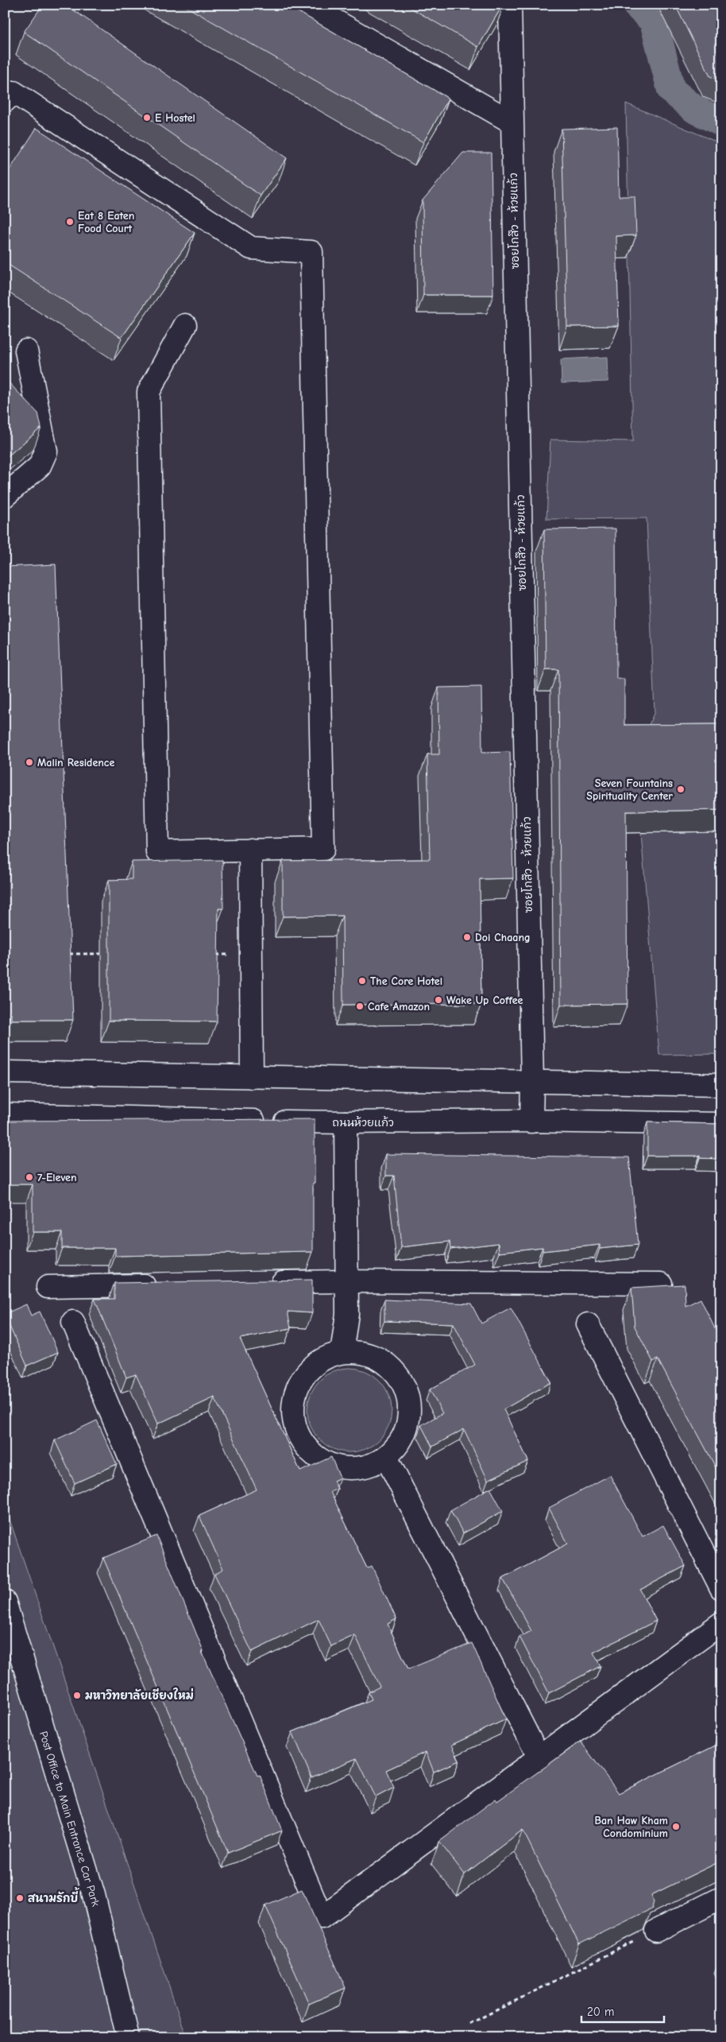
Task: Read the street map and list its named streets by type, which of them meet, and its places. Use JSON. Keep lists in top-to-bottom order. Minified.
{"streets":{"street":["ซอยโกสึว - ห้วยแก้ว","ถนนห้วยแก้ว"]},"crossings":[["ซอยโกสึว - ห้วยแก้ว","ถนนห้วยแก้ว"]],"places":["E Hostel","Eat 8 Eaten Food Court","Malin Residence","Seven Fountains Spirituality Center","Doi Chaang","The Core Hotel","Wake Up Coffee","Cafe Amazon","7-Eleven","มหาวิทยาลัยเชียงใหม่","Ban Haw Kham Condominium","สนามรักบี้"],"scale_bar":"20 m"}
